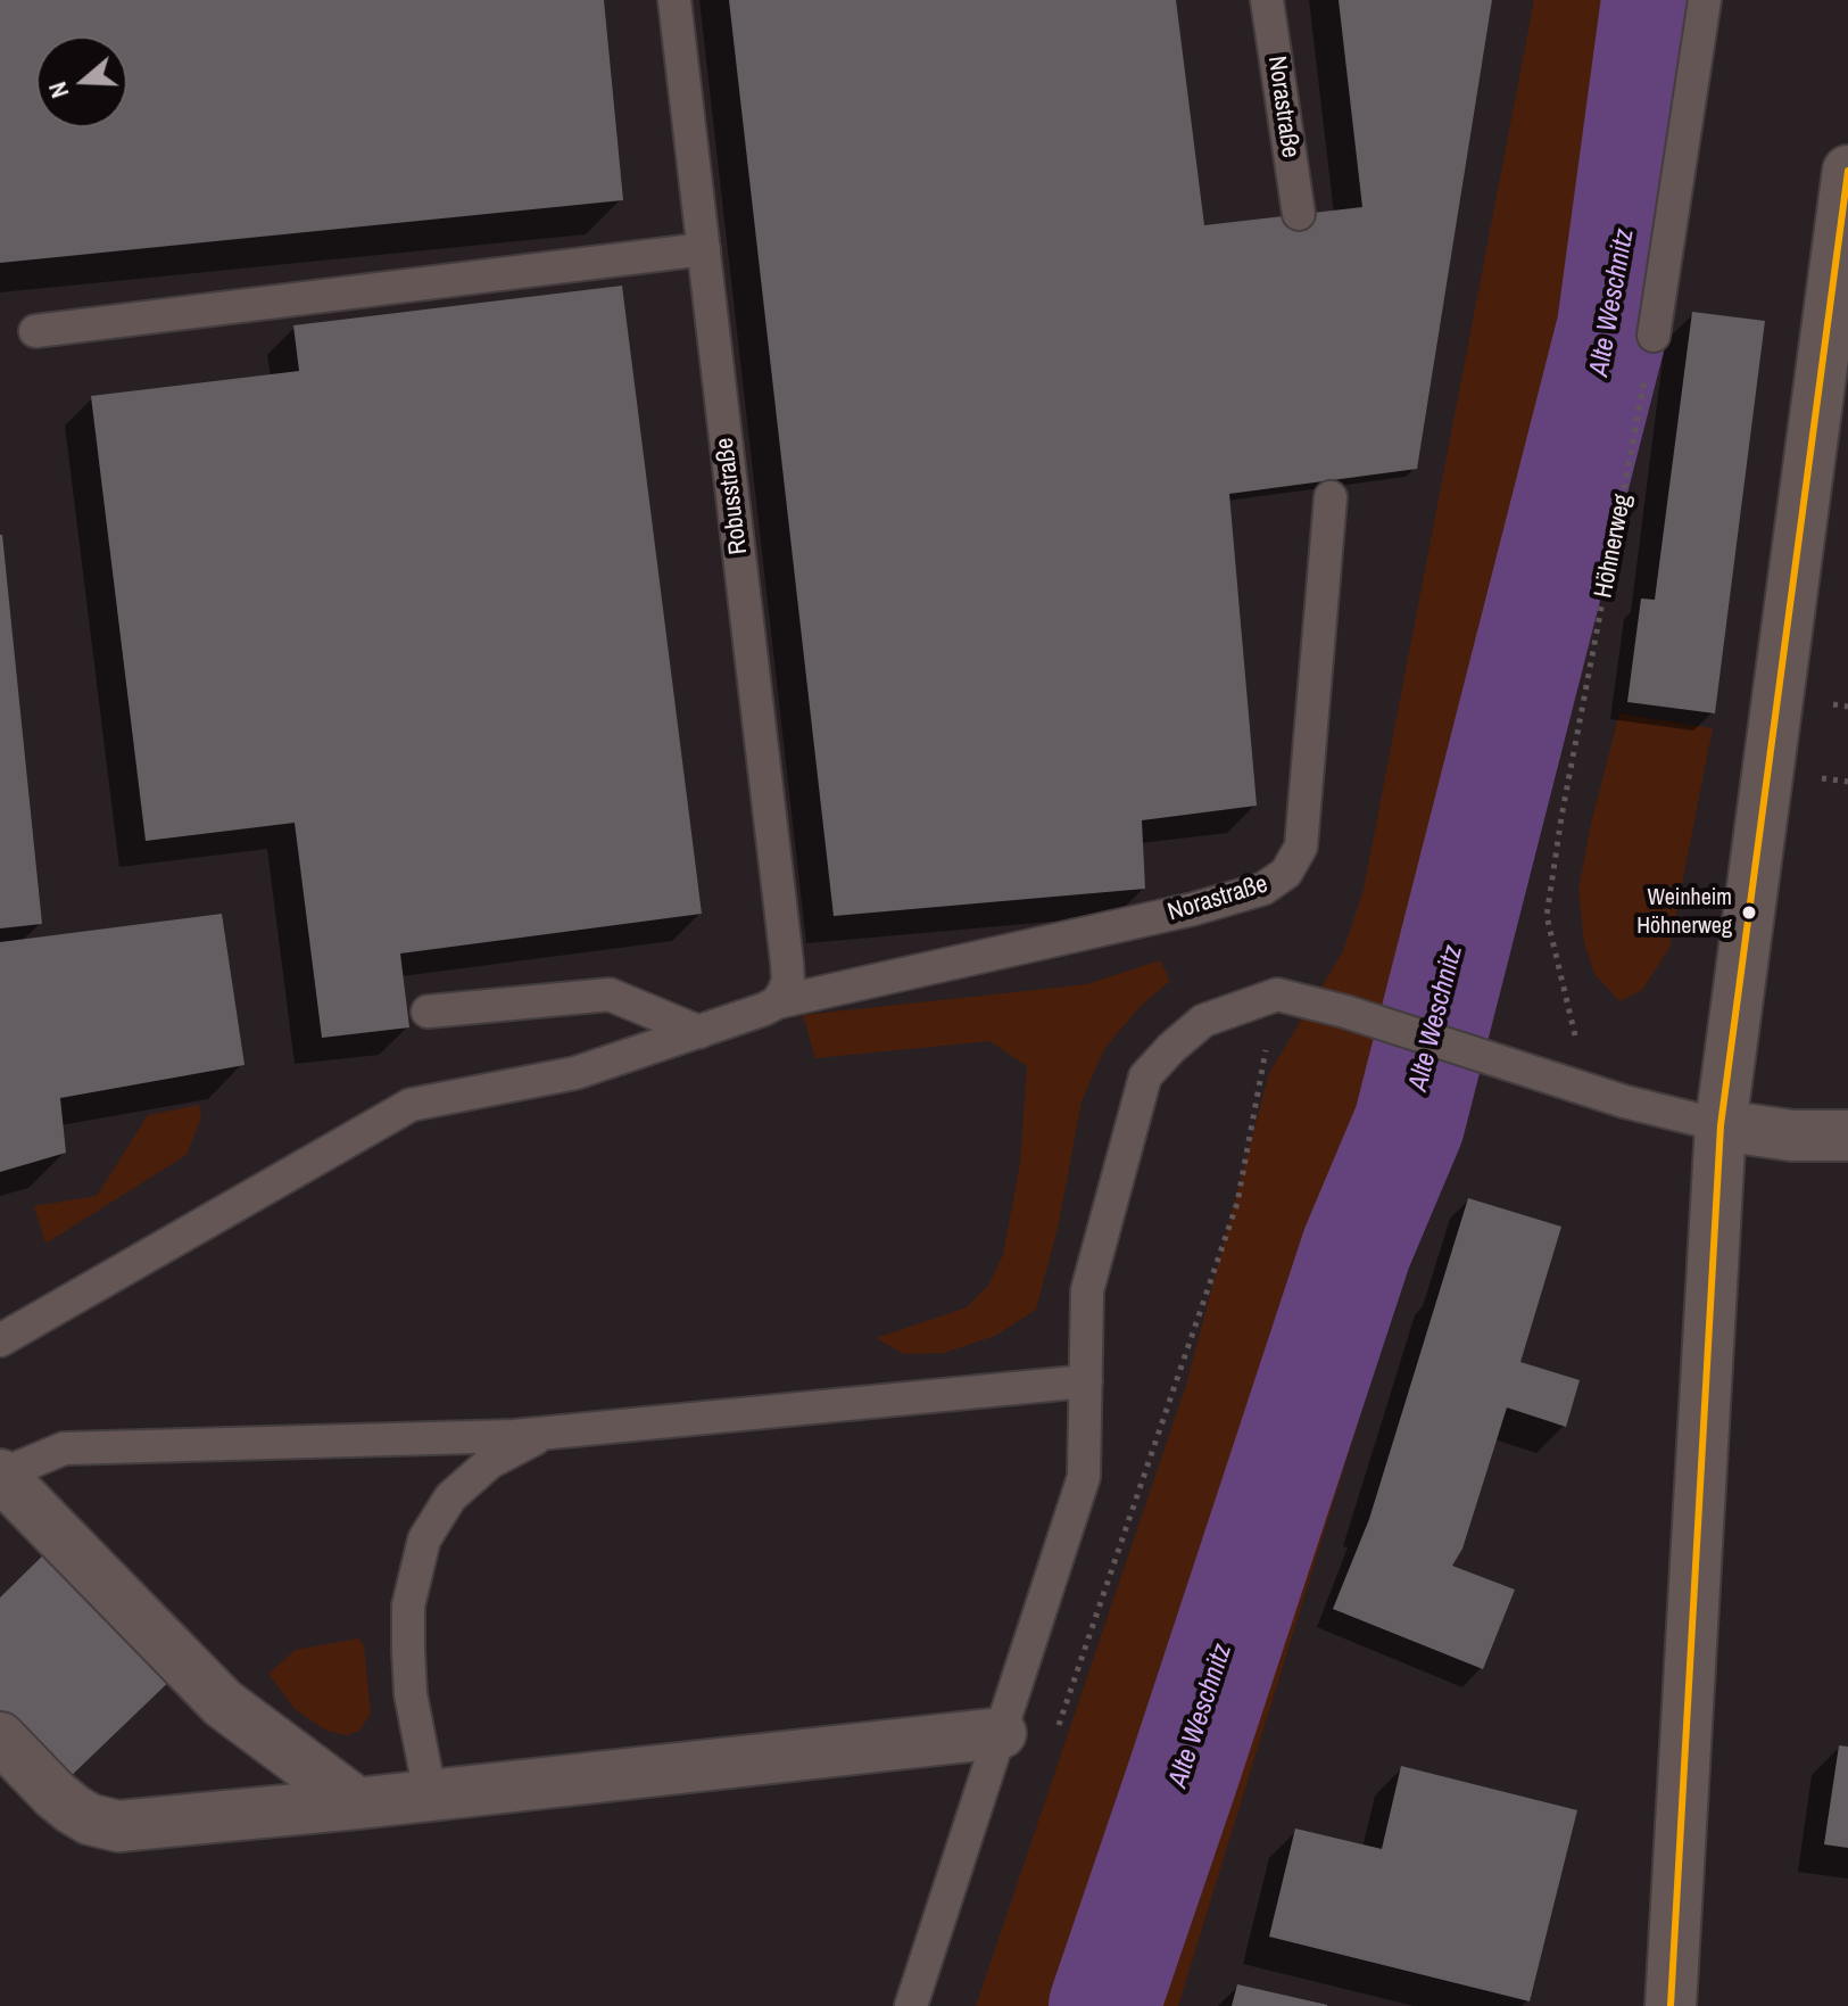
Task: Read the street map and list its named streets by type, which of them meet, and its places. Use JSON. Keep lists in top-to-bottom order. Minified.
{"streets":{"lane":["Norastraße","Robusstraße"],"path":["Höhnerweg"]},"crossings":[["Norastraße","Robusstraße"]],"water":["Alte Weschnitz"],"places":["Weinheim Höhnerweg"],"north":"left"}
